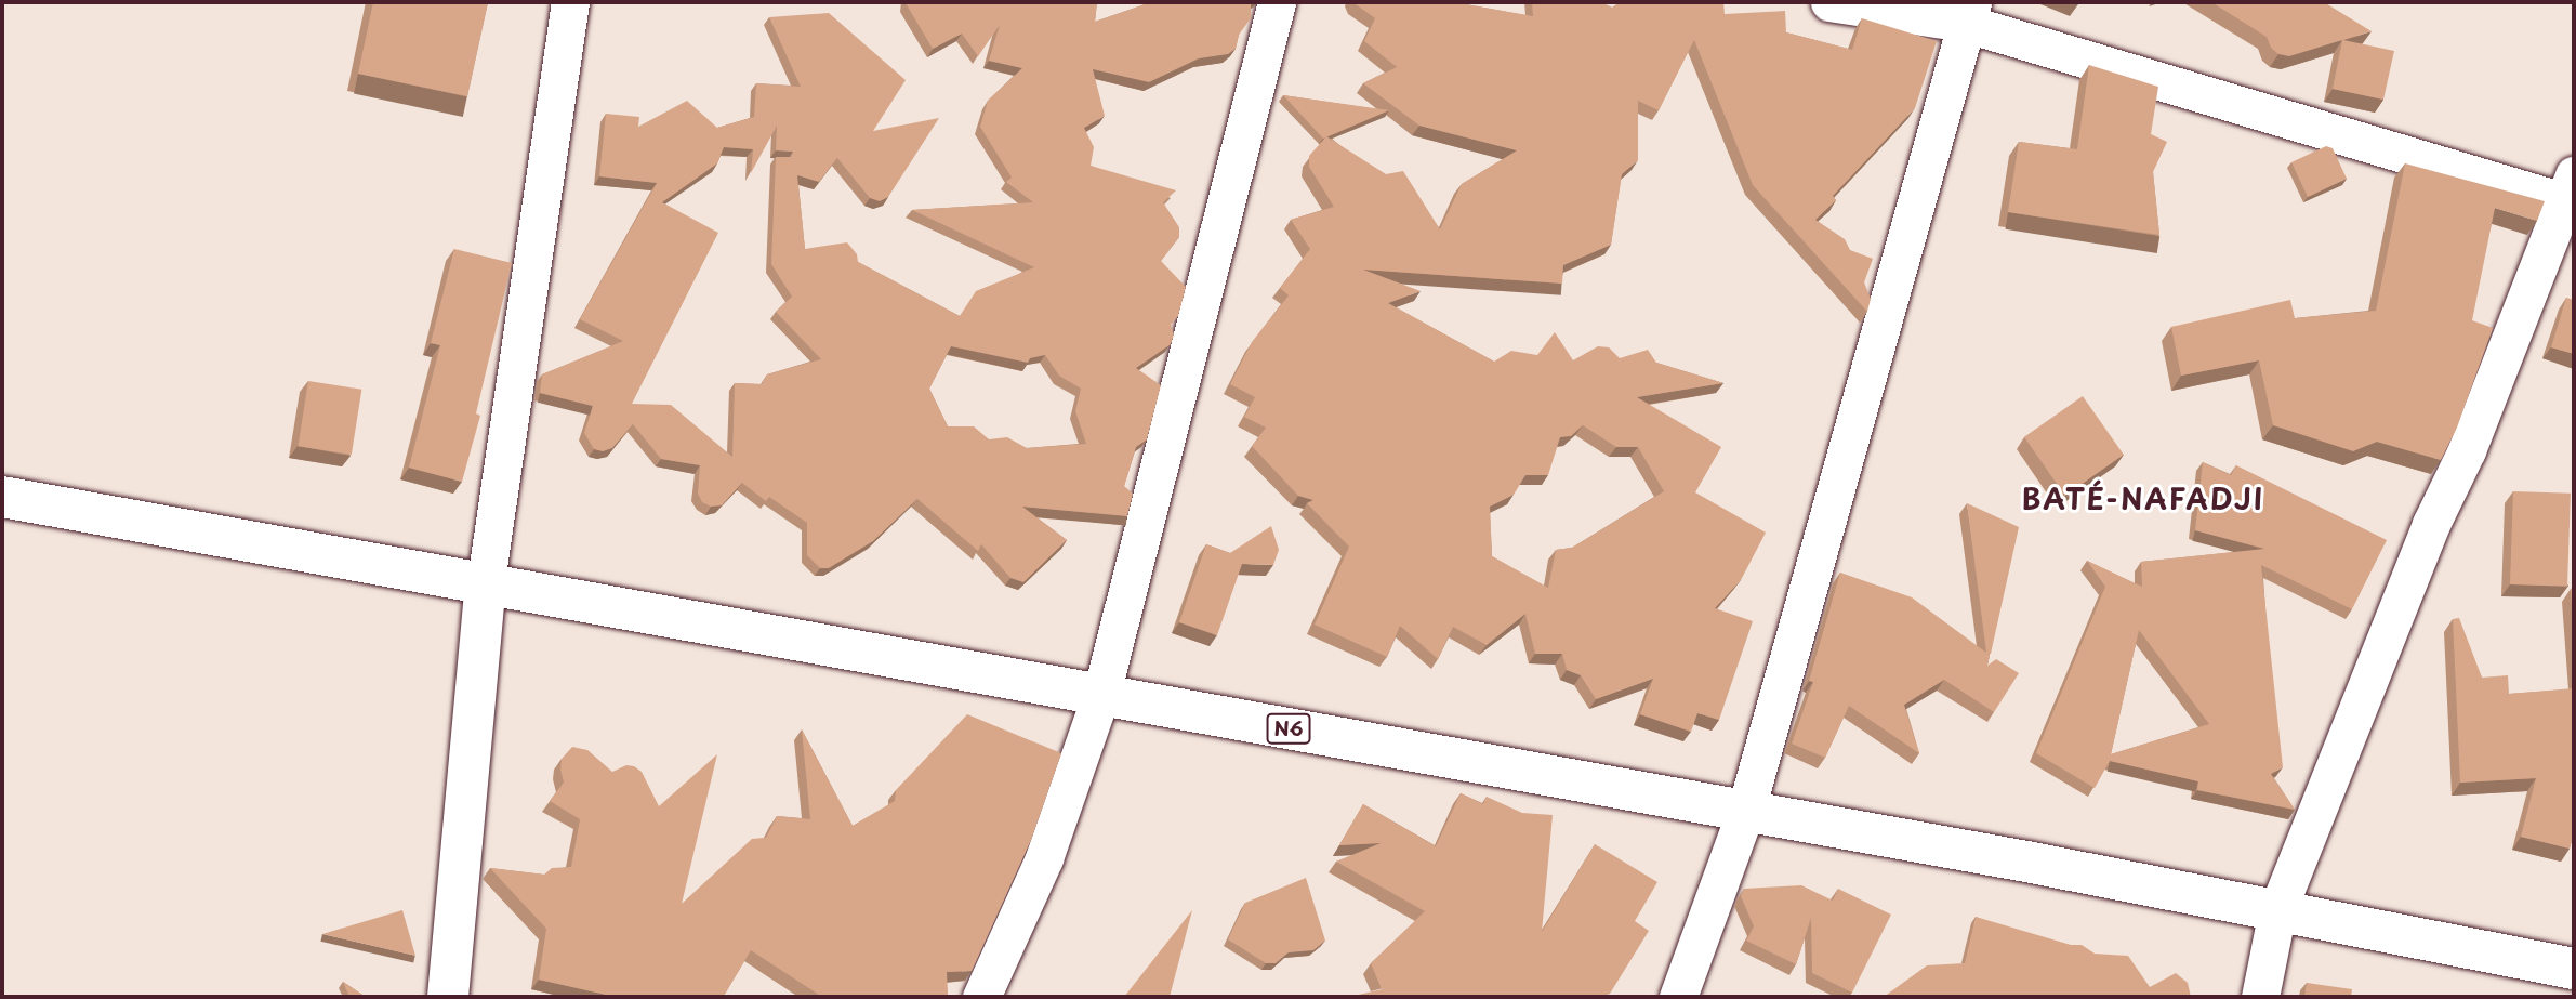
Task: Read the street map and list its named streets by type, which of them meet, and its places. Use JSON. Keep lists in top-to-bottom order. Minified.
{"streets":{"main road":["N6"]},"districts":["BATÉ-NAFADJI"]}
